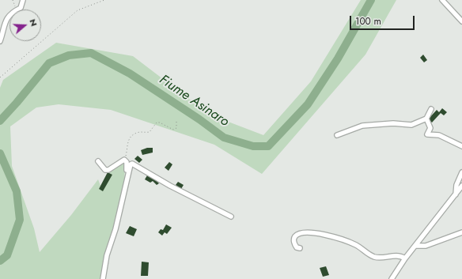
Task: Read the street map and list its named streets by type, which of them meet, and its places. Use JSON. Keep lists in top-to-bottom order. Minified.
{"water":["Fiume Asinaro"],"scale_bar":"100 m","north":"right"}
